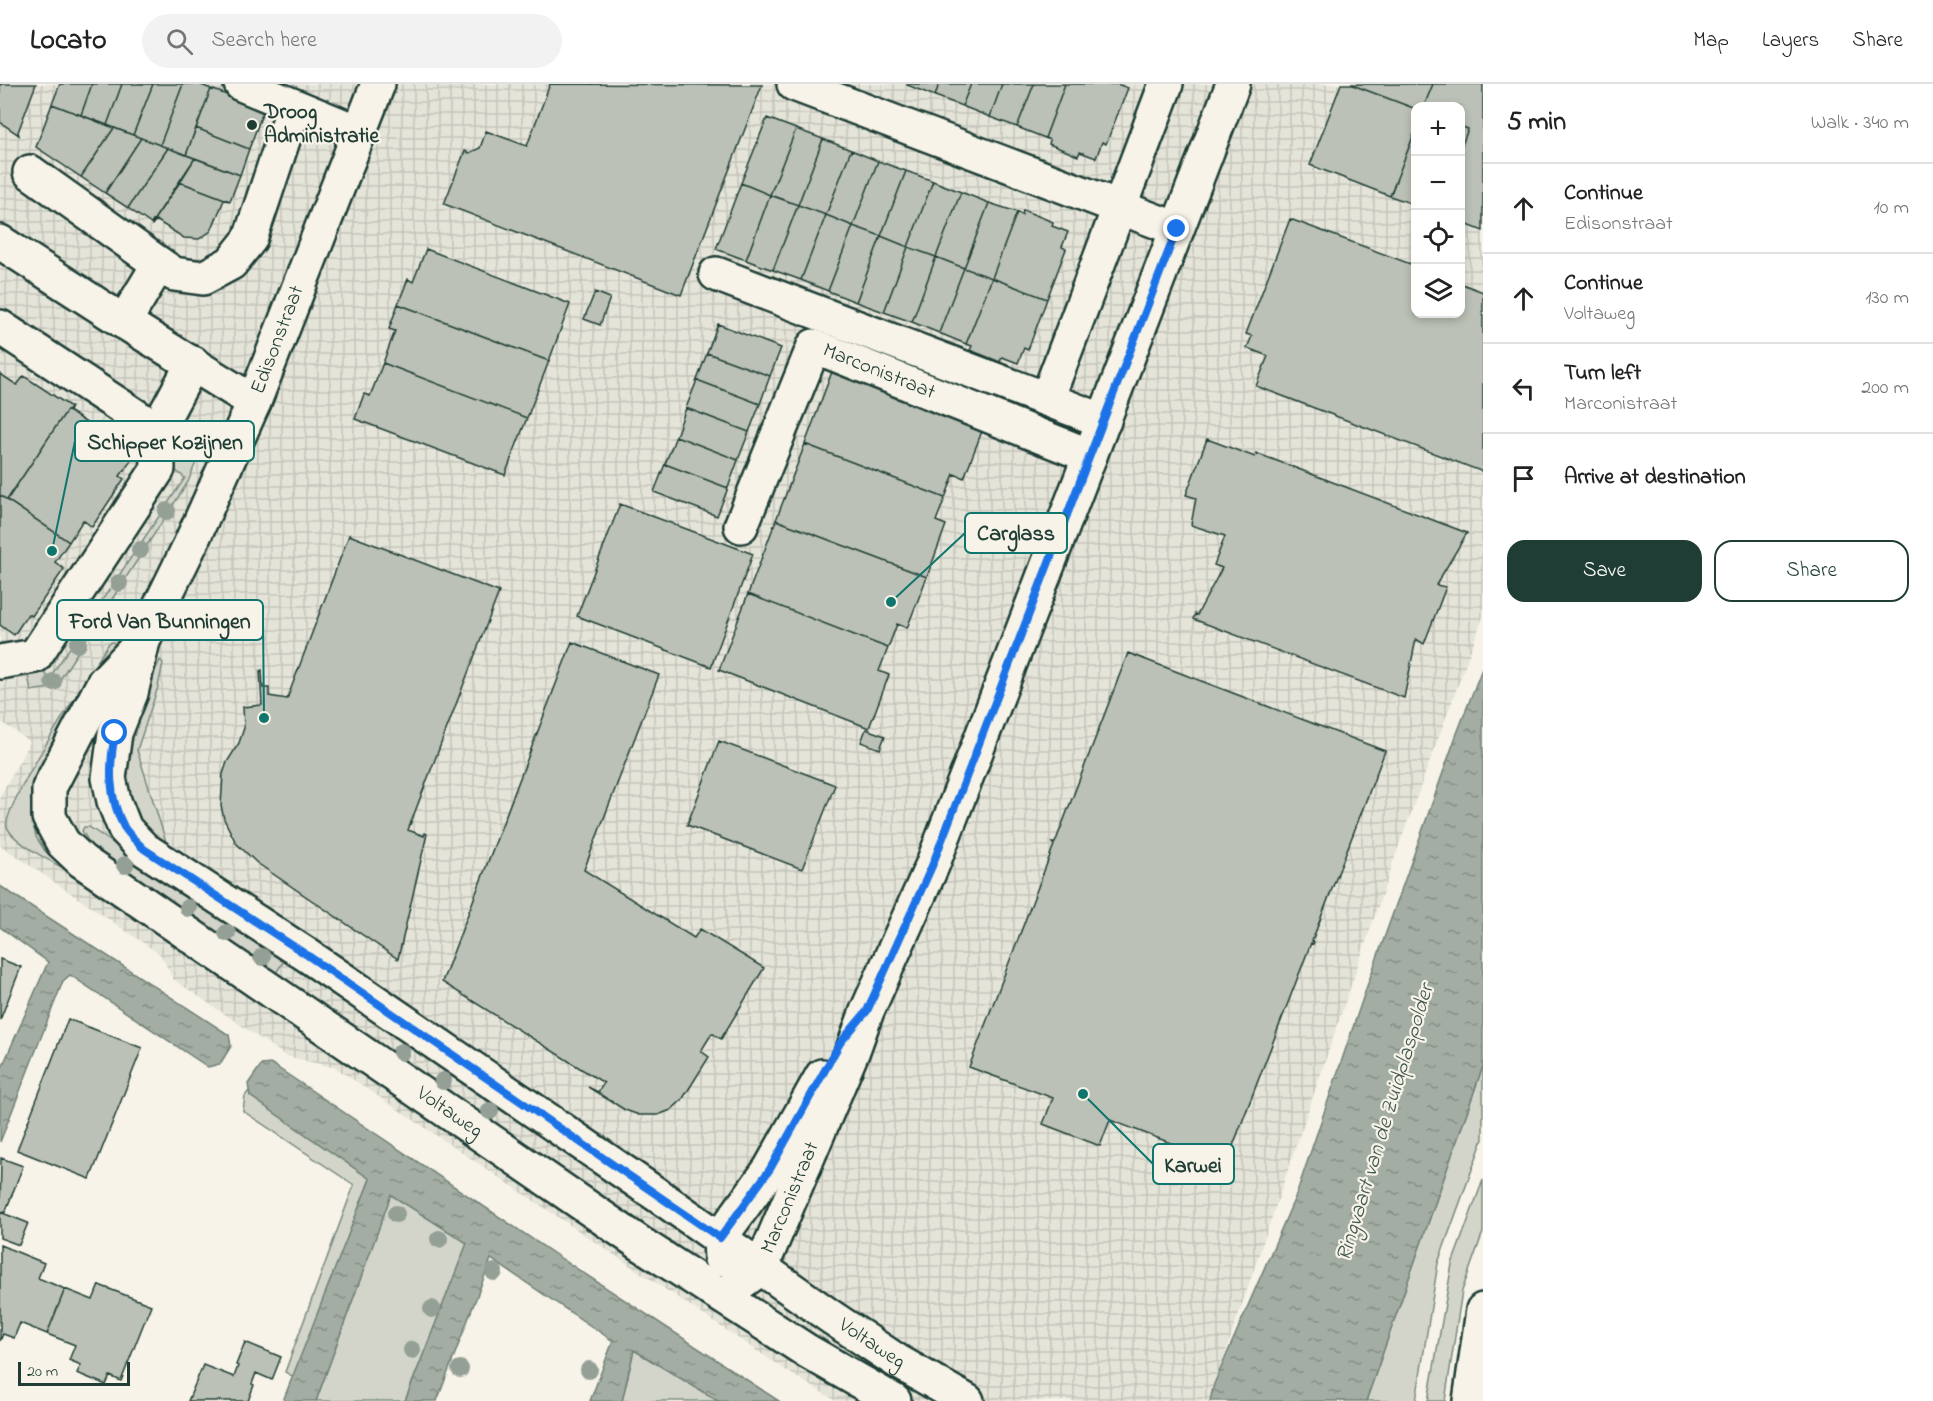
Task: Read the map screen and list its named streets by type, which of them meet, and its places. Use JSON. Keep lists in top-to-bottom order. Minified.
{"streets":{"street":["Edisonstraat","Marconistraat","Voltaweg"]},"crossings":[["Edisonstraat","Voltaweg"],["Marconistraat","Voltaweg"]],"water":["Ringvaart van de Zuidplaspolder"],"places":["Droog Administratie","Schipper Kozijnen","Carglass","Ford Van Bunningen","Karwei"],"scale_bar":"20 m","page":{"header":"Locato","search":"Search here","nav":["Map","Layers","Share"],"heading":["5 min","Walk · 340 m"],"map_buttons":["+","−"],"list":[["Continue","Edisonstraat","10 m"],["Continue","Voltaweg","130 m"],["Turn left","Marconistraat","200 m"],"Arrive at destination"],"buttons":["Save","Share"],"scale":"20 m"}}
